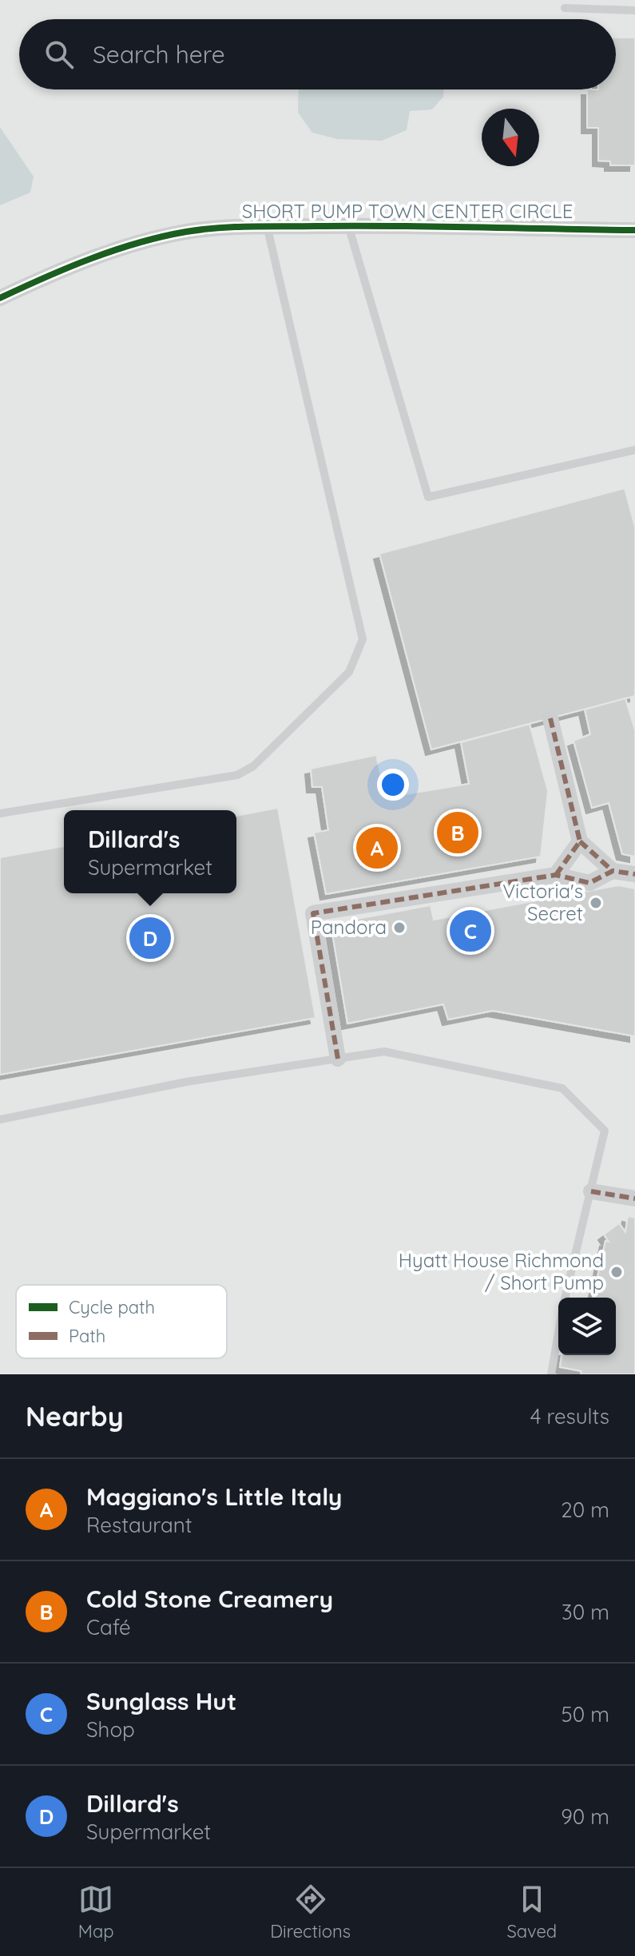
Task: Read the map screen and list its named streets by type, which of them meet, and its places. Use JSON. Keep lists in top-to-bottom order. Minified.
{"streets":{"street":["SHORT PUMP TOWN CENTER CIRCLE"]},"places":["Victoria's Secret","Pandora","Hyatt House Richmond / Short Pump"],"legend":["Cycle path","Path"],"north":"bottom","page":{"search":"Search here","pins":["B","A","C","D"],"popup":["Dillard's","Supermarket"],"heading":["Nearby","4 results"],"list":[{"mark":"A","name":"Maggiano's Little Italy","note":"Restaurant","value":"20 m"},{"mark":"B","name":"Cold Stone Creamery","note":"Café","value":"30 m"},{"mark":"C","name":"Sunglass Hut","note":"Shop","value":"50 m"},{"mark":"D","name":"Dillard's","note":"Supermarket","value":"90 m"}],"nav":["Map","Directions","Saved"]}}
